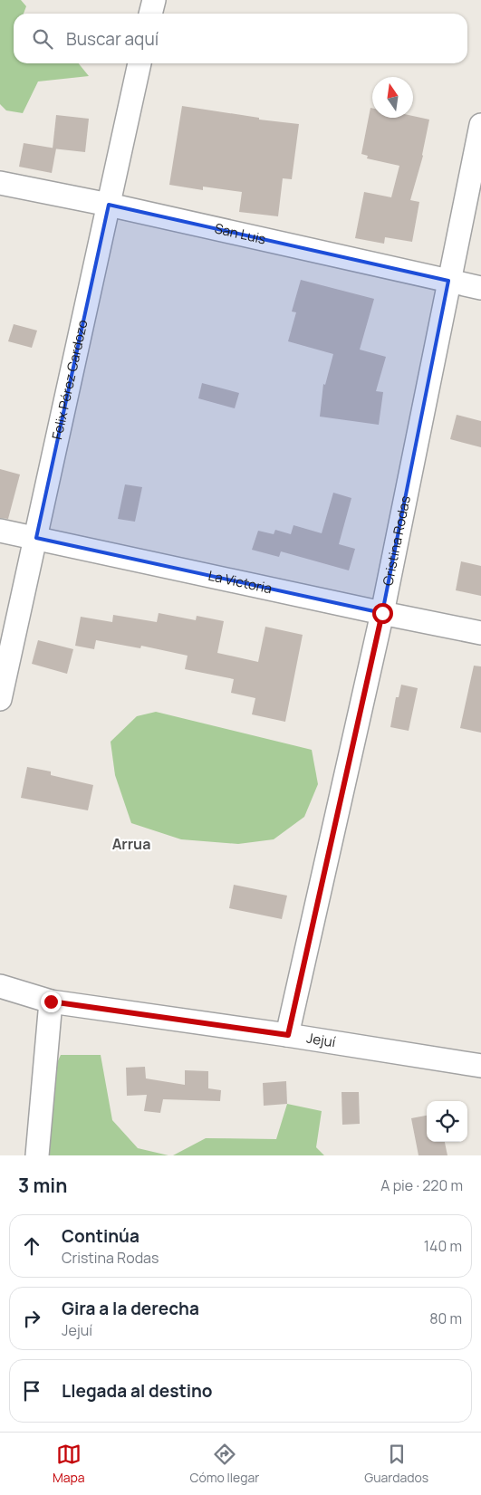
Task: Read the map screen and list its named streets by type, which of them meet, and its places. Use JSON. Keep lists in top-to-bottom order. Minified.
{"streets":{"street":["San Luis","Felix Pérez Cardozo","Cristina Rodas","La Victoria","Jejuí"]},"crossings":[["San Luis","Felix Pérez Cardozo"],["San Luis","Cristina Rodas"],["Felix Pérez Cardozo","La Victoria"],["Cristina Rodas","La Victoria"],["Cristina Rodas","Jejuí"]],"districts":["Arrua"],"north":"top","page":{"search":"Buscar aquí","heading":["3 min","A pie · 220 m"],"list":[["Continúa","Cristina Rodas","140 m"],["Gira a la derecha","Jejuí","80 m"],"Llegada al destino"],"nav":["Mapa","Cómo llegar","Guardados"]}}
